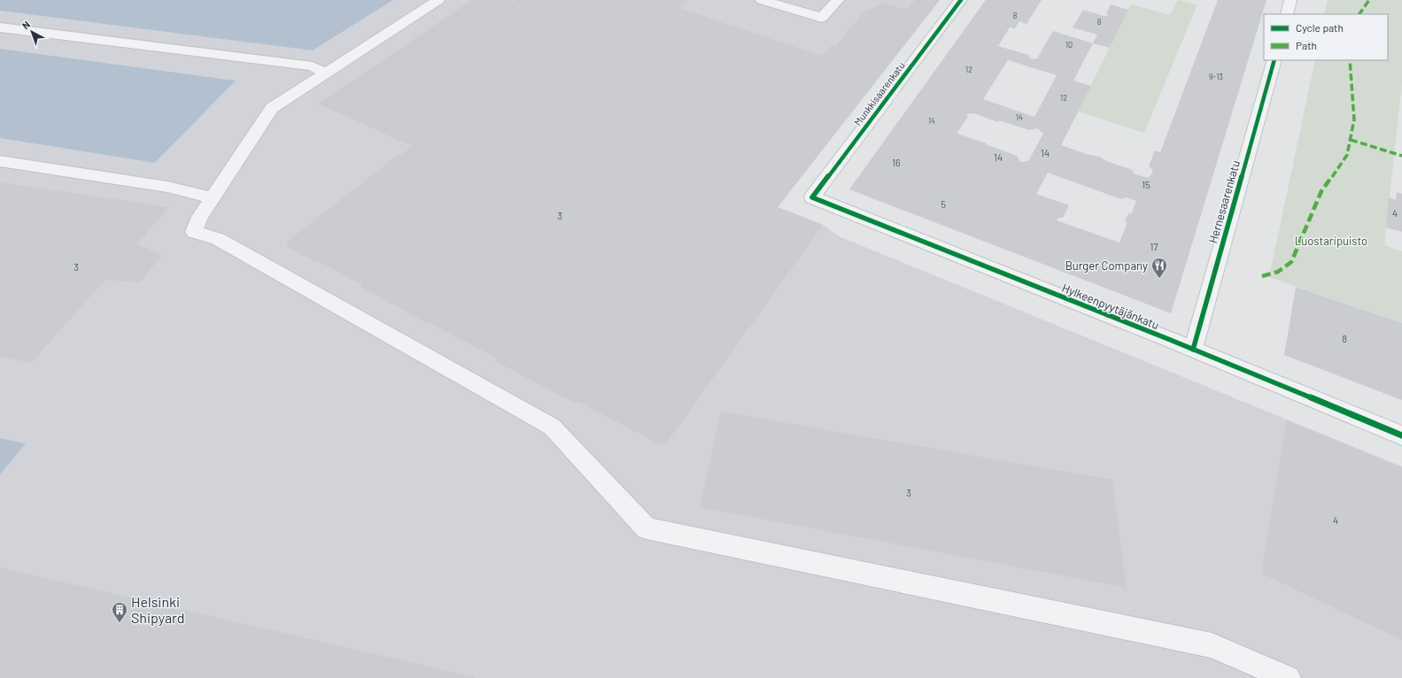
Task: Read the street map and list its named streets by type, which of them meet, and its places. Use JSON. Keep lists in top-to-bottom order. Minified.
{"streets":{"street":["Munkkisaarenkatu","Hernesaarenkatu","Hylkeenpyytäjänkatu"]},"crossings":[["Munkkisaarenkatu","Hylkeenpyytäjänkatu"],["Hernesaarenkatu","Hylkeenpyytäjänkatu"]],"parks":["Luostaripuisto"],"places":{"restaurant":["Burger Company"],"building":["Helsinki Shipyard"]},"house_numbers":["8","8","10","12","9-13","12","14","14","14","14","16","15","5","4","3","17","3","8","3","4"],"legend":["Cycle path","Path"],"north":"top left"}
